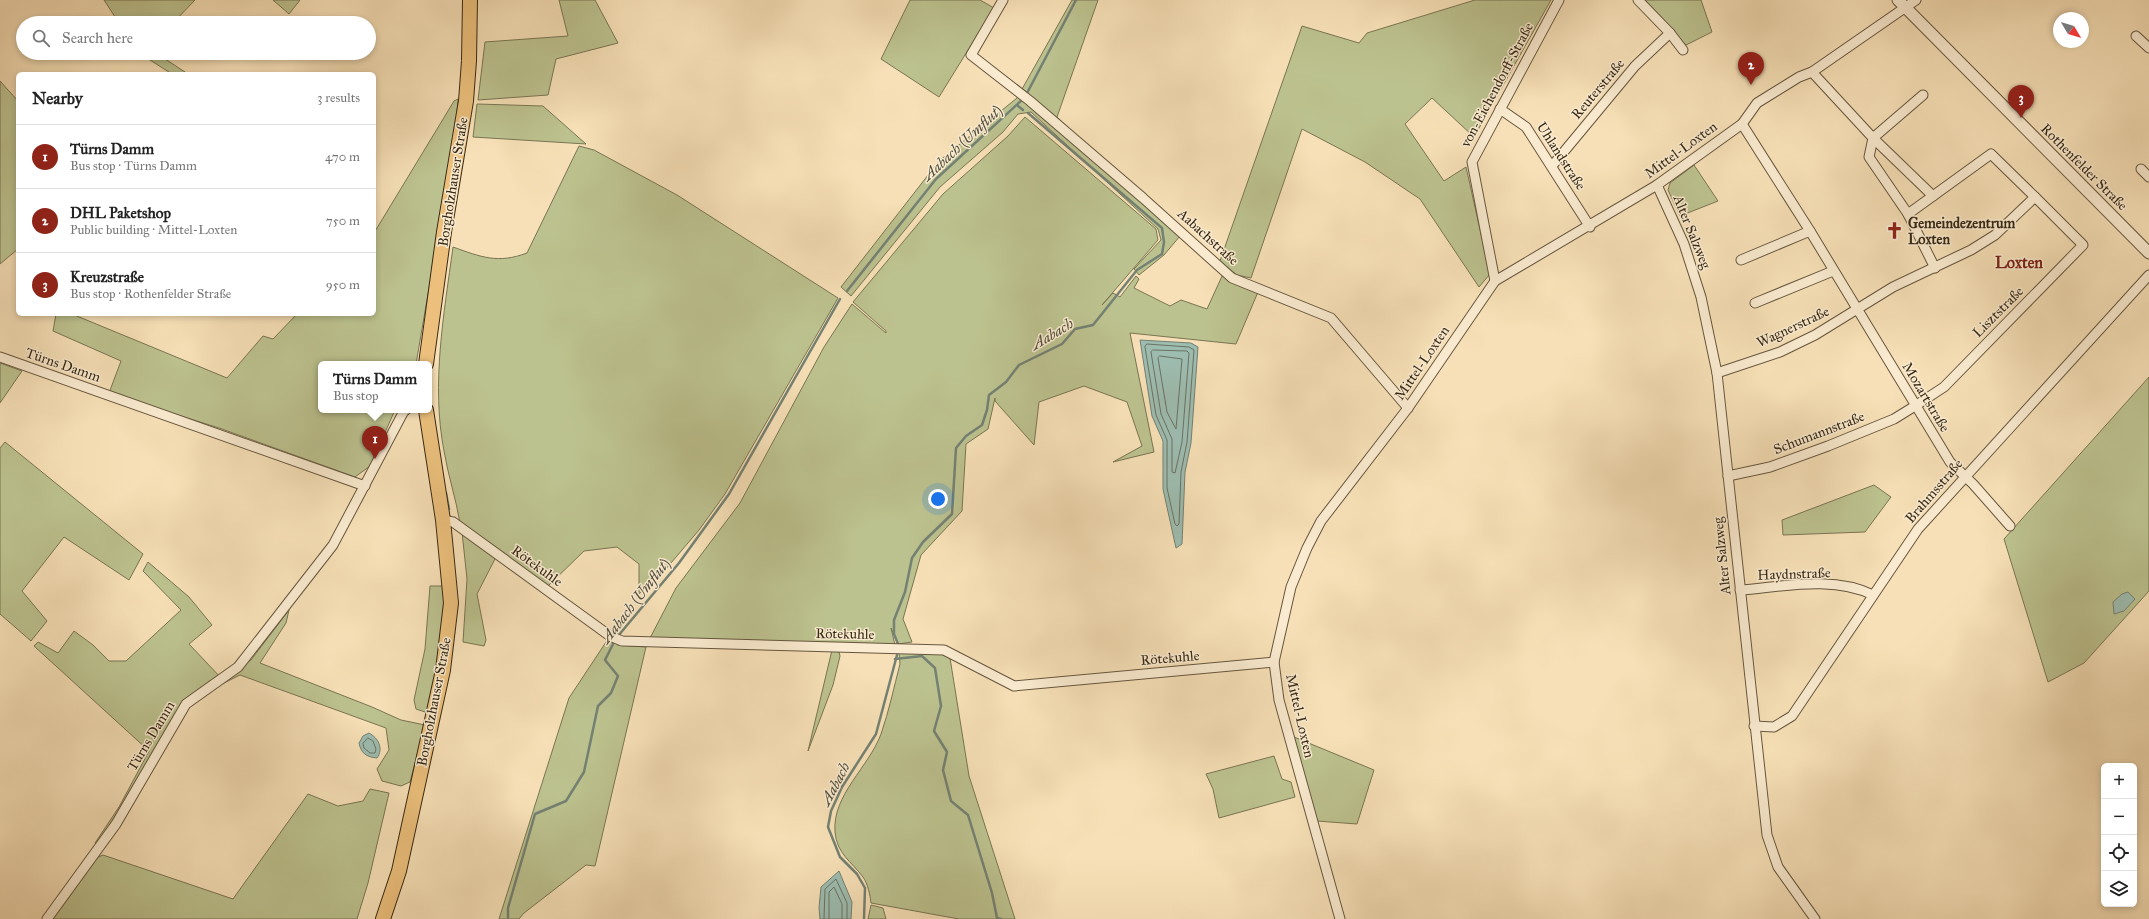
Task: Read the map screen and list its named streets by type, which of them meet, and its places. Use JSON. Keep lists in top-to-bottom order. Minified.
{"streets":{"main road":["Borgholzhauser Straße"],"street":["von-Eichendorff-Straße","Reuterstraße","Mittel-Loxten","Uhlandstraße","Rothenfelder Straße","Alter Salzweg","Aabachstraße","Lisztstraße","Wagnerstraße","Türns Damm","Mozartstraße","Schumannstraße","Brahmsstraße","Rötekuhle","Haydnstraße"]},"crossings":[["von-Eichendorff-Straße","Mittel-Loxten"],["von-Eichendorff-Straße","Uhlandstraße"],["Reuterstraße","Uhlandstraße"],["Mittel-Loxten","Uhlandstraße"],["Mittel-Loxten","Rothenfelder Straße"],["Mittel-Loxten","Alter Salzweg"],["Mittel-Loxten","Aabachstraße"],["Mittel-Loxten","Mozartstraße"],["Mittel-Loxten","Rötekuhle"],["Borgholzhauser Straße","Rötekuhle"],["Alter Salzweg","Wagnerstraße"],["Alter Salzweg","Schumannstraße"],["Alter Salzweg","Brahmsstraße"],["Alter Salzweg","Haydnstraße"],["Lisztstraße","Wagnerstraße"],["Lisztstraße","Mozartstraße"],["Lisztstraße","Schumannstraße"],["Wagnerstraße","Mozartstraße"],["Mozartstraße","Schumannstraße"],["Mozartstraße","Brahmsstraße"],["Brahmsstraße","Haydnstraße"]],"districts":["Loxten"],"water":["Aabach (Umflut)","Aabach"],"places":{"church":["Gemeindezentrum Loxten"]},"north":"bottom right","page":{"search":"Search here","pins":["2","3","1"],"heading":["Nearby","3 results"],"list":[{"mark":"1","name":"Türns Damm","note":"Bus stop · Türns Damm","value":"470 m"},{"mark":"2","name":"DHL Paketshop","note":"Public building · Mittel-Loxten","value":"750 m"},{"mark":"3","name":"Kreuzstraße","note":"Bus stop · Rothenfelder Straße","value":"950 m"}],"popup":["Türns Damm","Bus stop"],"map_buttons":["+","−"]}}
